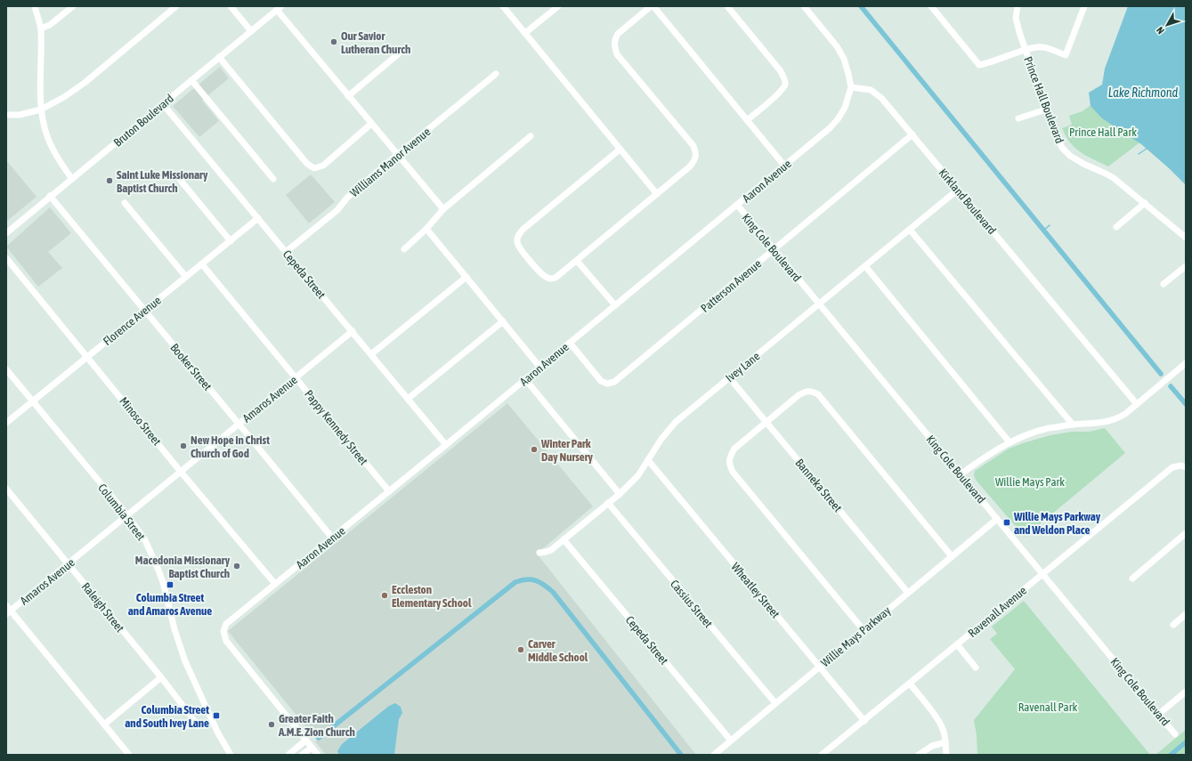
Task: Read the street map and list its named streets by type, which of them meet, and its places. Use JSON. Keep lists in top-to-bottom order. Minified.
{"streets":{"street":["Prince Hall Boulevard","Bruton Boulevard","Williams Manor Avenue","Aaron Avenue","Kirkland Boulevard","King Cole Boulevard","Cepeda Street","Patterson Avenue","Florence Avenue","Booker Street","Ivey Lane","Amaros Avenue","Minoso Street","Pappy Kennedy Street","Banneka Street","Columbia Street","Wheatley Street","Cassius Street","Raleigh Street","Ravenall Avenue","Willie Mays Parkway"]},"crossings":[["Bruton Boulevard","Cepeda Street"],["Bruton Boulevard","Booker Street"],["Williams Manor Avenue","Cepeda Street"],["Aaron Avenue","Kirkland Boulevard"],["Aaron Avenue","King Cole Boulevard"],["Aaron Avenue","Cepeda Street"],["Aaron Avenue","Patterson Avenue"],["Aaron Avenue","Booker Street"],["Aaron Avenue","Minoso Street"],["Aaron Avenue","Pappy Kennedy Street"],["Kirkland Boulevard","Patterson Avenue"],["Kirkland Boulevard","Ivey Lane"],["King Cole Boulevard","Patterson Avenue"],["King Cole Boulevard","Ivey Lane"],["King Cole Boulevard","Ravenall Avenue"],["King Cole Boulevard","Willie Mays Parkway"],["Cepeda Street","Florence Avenue"],["Cepeda Street","Ivey Lane"],["Cepeda Street","Amaros Avenue"],["Cepeda Street","Willie Mays Parkway"],["Florence Avenue","Booker Street"],["Florence Avenue","Minoso Street"],["Florence Avenue","Pappy Kennedy Street"],["Florence Avenue","Columbia Street"],["Booker Street","Amaros Avenue"],["Ivey Lane","Banneka Street"],["Ivey Lane","Wheatley Street"],["Ivey Lane","Cassius Street"],["Amaros Avenue","Minoso Street"],["Amaros Avenue","Pappy Kennedy Street"],["Amaros Avenue","Columbia Street"],["Amaros Avenue","Raleigh Street"],["Banneka Street","Willie Mays Parkway"],["Wheatley Street","Ravenall Avenue"],["Wheatley Street","Willie Mays Parkway"],["Cassius Street","Willie Mays Parkway"]],"water":["Lake Richmond"],"parks":["Prince Hall Park","Willie Mays Park","Ravenall Park"],"places":{"other":["Our Savior Lutheran Church","Saint Luke Missionary Baptist Church","New Hope in Christ Church of God","Winter Park Day Nursery","Macedonia Missionary Baptist Church","Eccleston Elementary School","Carver Middle School","Greater Faith A.M.E. Zion Church"],"transit":["Willie Mays Parkway and Weldon Place","Columbia Street and Amaros Avenue","Columbia Street and South Ivey Lane"]},"north":"bottom left"}
